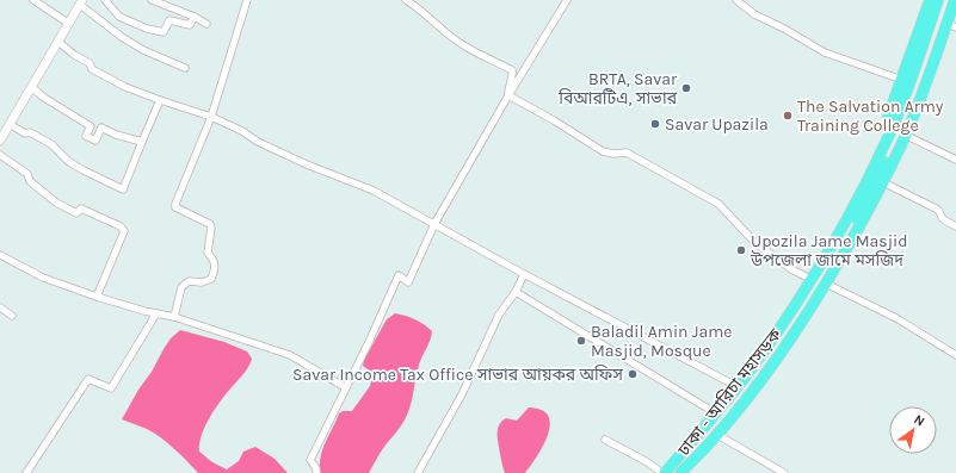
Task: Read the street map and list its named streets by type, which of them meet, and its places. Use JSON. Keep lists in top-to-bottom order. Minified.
{"streets":{"highway":["ঢাকা - আরিচা মহাসড়ক"]},"places":["BRTA, Savar বিআরটিএ, সাভার","The Salvation Army Training College","Savar Upazila","Upozila Jame Masjid উপজেলা জামে মসজিদ","Baladil Amin Jame Masjid, Mosque","Savar Income Tax Office সাভার আয়কর অফিস"],"north":"top right"}
